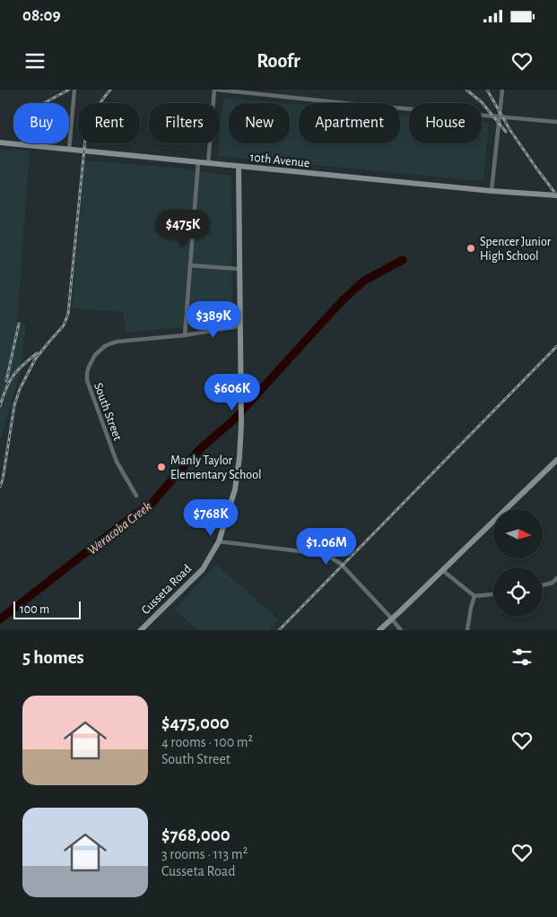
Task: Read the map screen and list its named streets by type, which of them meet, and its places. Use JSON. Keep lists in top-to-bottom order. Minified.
{"streets":{"main road":["10th Avenue","Cusseta Road"],"street":["South Street"]},"crossings":[["10th Avenue","Cusseta Road"],["South Street","Cusseta Road"]],"water":["Weracoba Creek"],"places":["Spencer Junior High School","Manly Taylor Elementary School"],"scale_bar":"100 m","north":"right","page":{"status":"08:09","header":"Roofr","chip":["Buy","Rent","Filters","New","Apartment","House"],"price":["$475K","$389K","$606K","$768K","$1.06M"],"scale":"100 m","heading":"5 homes","list":[{"name":"$475,000","note":"4 rooms · 100 m² · South Street"},{"name":"$768,000","note":"3 rooms · 113 m² · Cusseta Road"}]}}
